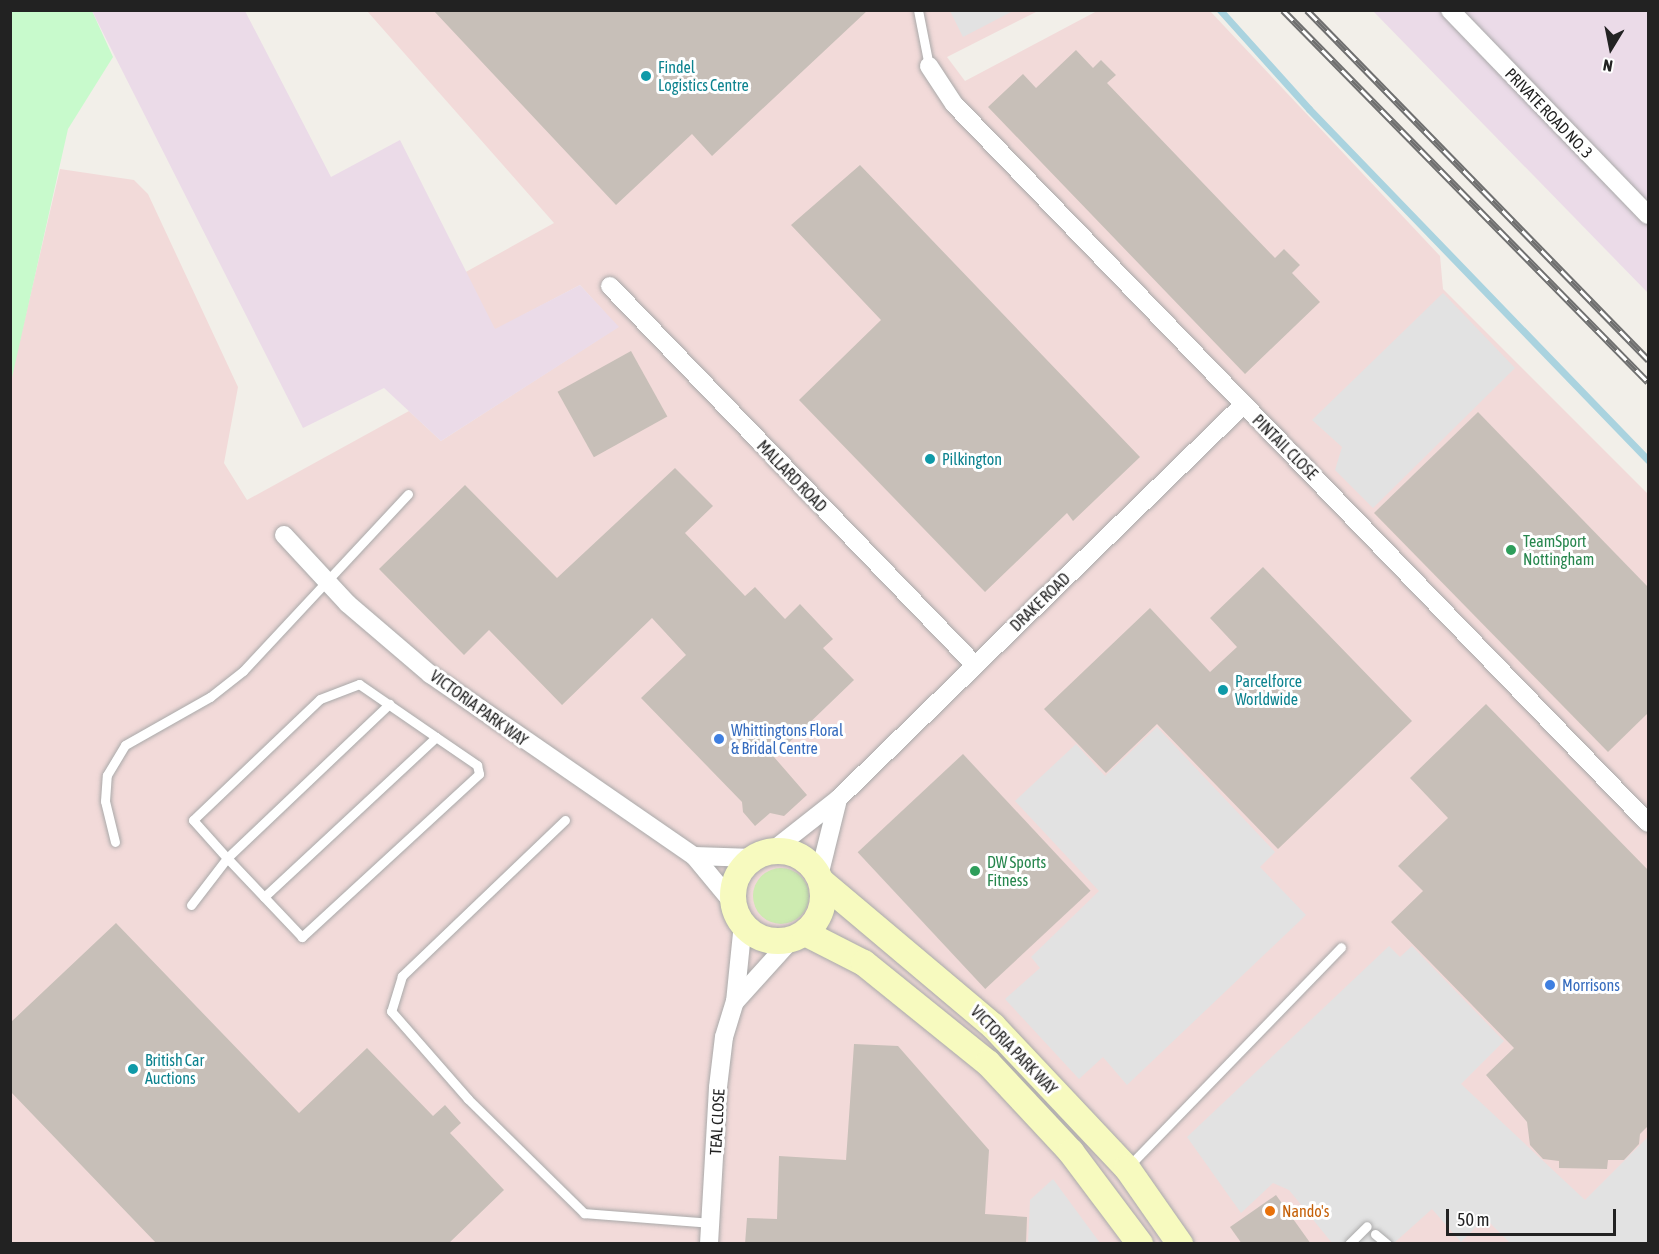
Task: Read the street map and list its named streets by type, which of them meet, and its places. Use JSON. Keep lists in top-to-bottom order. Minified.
{"streets":{"street":["PRIVATE ROAD NO. 3","PINTAIL CLOSE","MALLARD ROAD","DRAKE ROAD","VICTORIA PARK WAY","TEAL CLOSE"]},"crossings":[["PINTAIL CLOSE","DRAKE ROAD"],["MALLARD ROAD","DRAKE ROAD"],["DRAKE ROAD","VICTORIA PARK WAY"],["DRAKE ROAD","TEAL CLOSE"],["VICTORIA PARK WAY","TEAL CLOSE"]],"places":["Findel Logistics Centre","Pilkington","TeamSport Nottingham","Parcelforce Worldwide","Whittingtons Floral & Bridal Centre","DW Sports Fitness","Morrisons","British Car Auctions","Nando's"],"scale_bar":"50 m","north":"bottom"}
